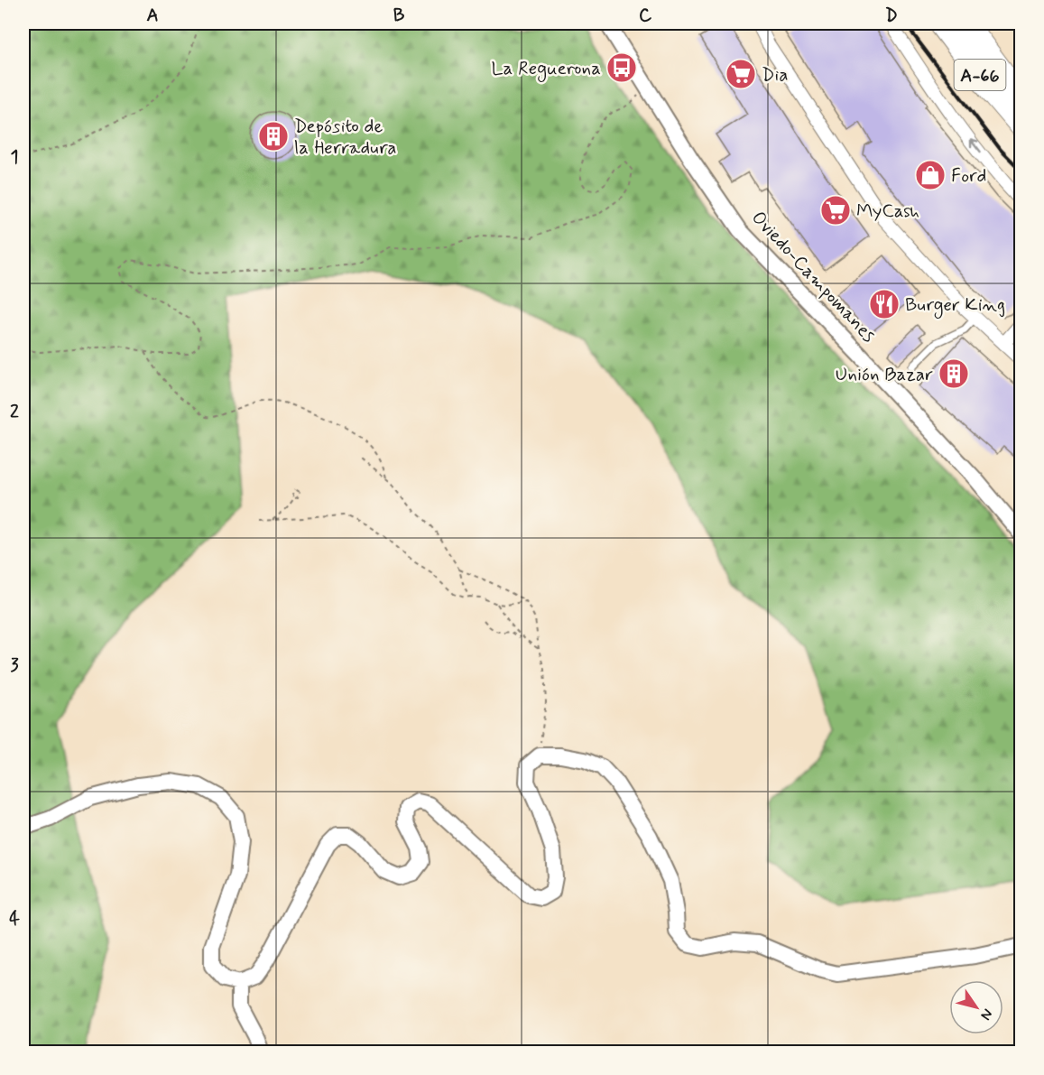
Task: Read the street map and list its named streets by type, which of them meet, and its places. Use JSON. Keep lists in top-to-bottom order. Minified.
{"streets":{"highway":["A-66"],"street":["Oviedo-Campomanes"]},"places":{"bus stop":["La Reguerona"],"supermarket":["Dia","MyCash"],"building":["Depósito de la Herradura","Unión Bazar"],"shop":["Ford"],"restaurant":["Burger King"]},"north":"bottom right","grid":{"columns":["A","B","C","D"],"rows":["1","2","3","4"]}}
